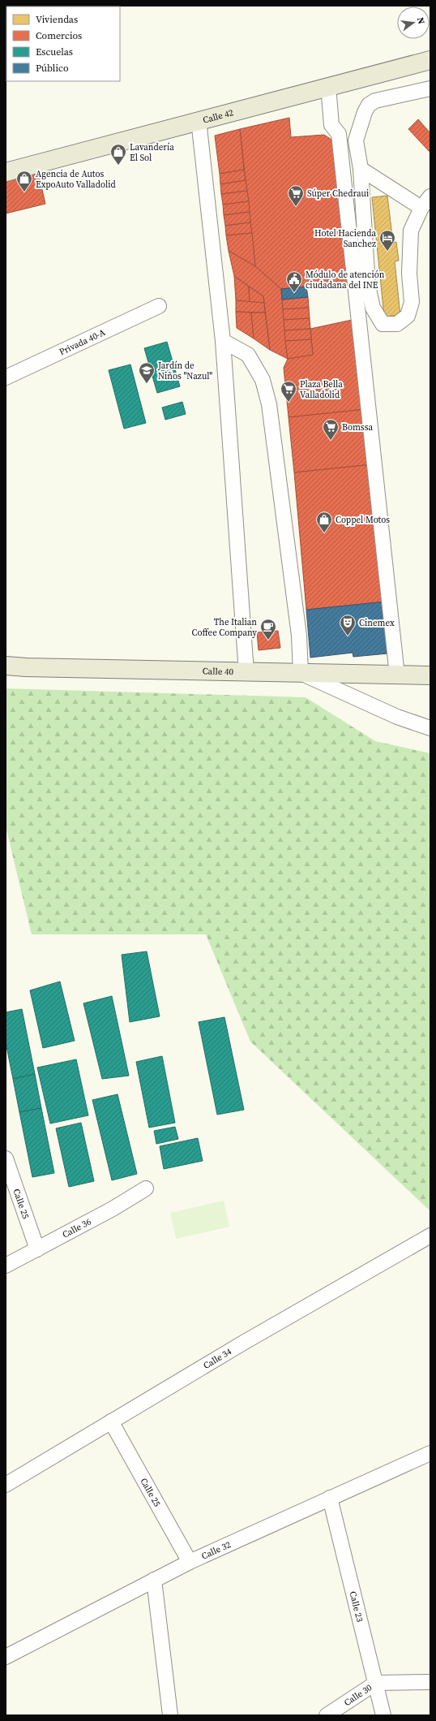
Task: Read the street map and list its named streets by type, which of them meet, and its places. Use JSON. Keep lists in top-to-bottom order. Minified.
{"streets":{"main road":["Calle 42","Calle 40"],"street":["Privada 40-A","Calle 25","Calle 36","Calle 34","Calle 32","Calle 23","Calle 30"]},"crossings":[["Calle 25","Calle 36"],["Calle 25","Calle 34"],["Calle 25","Calle 32"],["Calle 32","Calle 23"],["Calle 23","Calle 30"]],"places":{"shop":["Lavandería El Sol","Agencia de Autos ExpoAuto Valladolid","Coppel Motos"],"supermarket":["Súper Chedraui","Plaza Bella Valladolid","Bomssa"],"hotel":["Hotel Hacienda Sanchez"],"public building":["Módulo de atención ciudadana del INE"],"school or university":["Jardín de Niños \"Nazul\""],"theatre":["Cinemex"],"cafe":["The Italian Coffee Company"]},"legend":["Viviendas","Comercios","Escuelas","Público"],"north":"right"}
